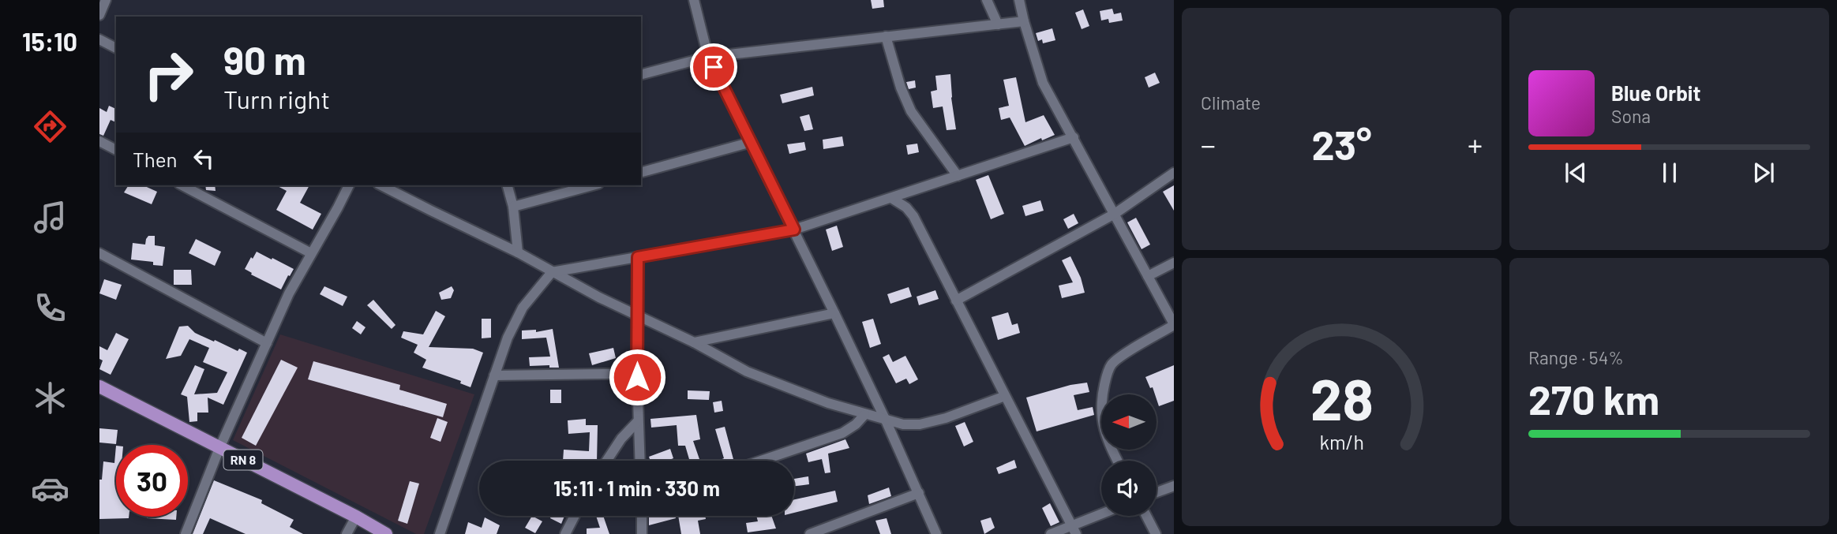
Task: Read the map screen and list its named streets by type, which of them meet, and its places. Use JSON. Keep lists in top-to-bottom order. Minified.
{"streets":{"main road":["RN 8"]},"north":"left","page":{"tabs":"15:10","tile":["Climate",["Range · 54%","270 km"]],"turn":["90 m","Turn right"],"song":["Blue Orbit","Sona"],"heat":["−","23°","+"],"then":"Then","limit":"30","trip":"15:11 · 1 min · 330 m","gauge":["28","km/h"]}}
